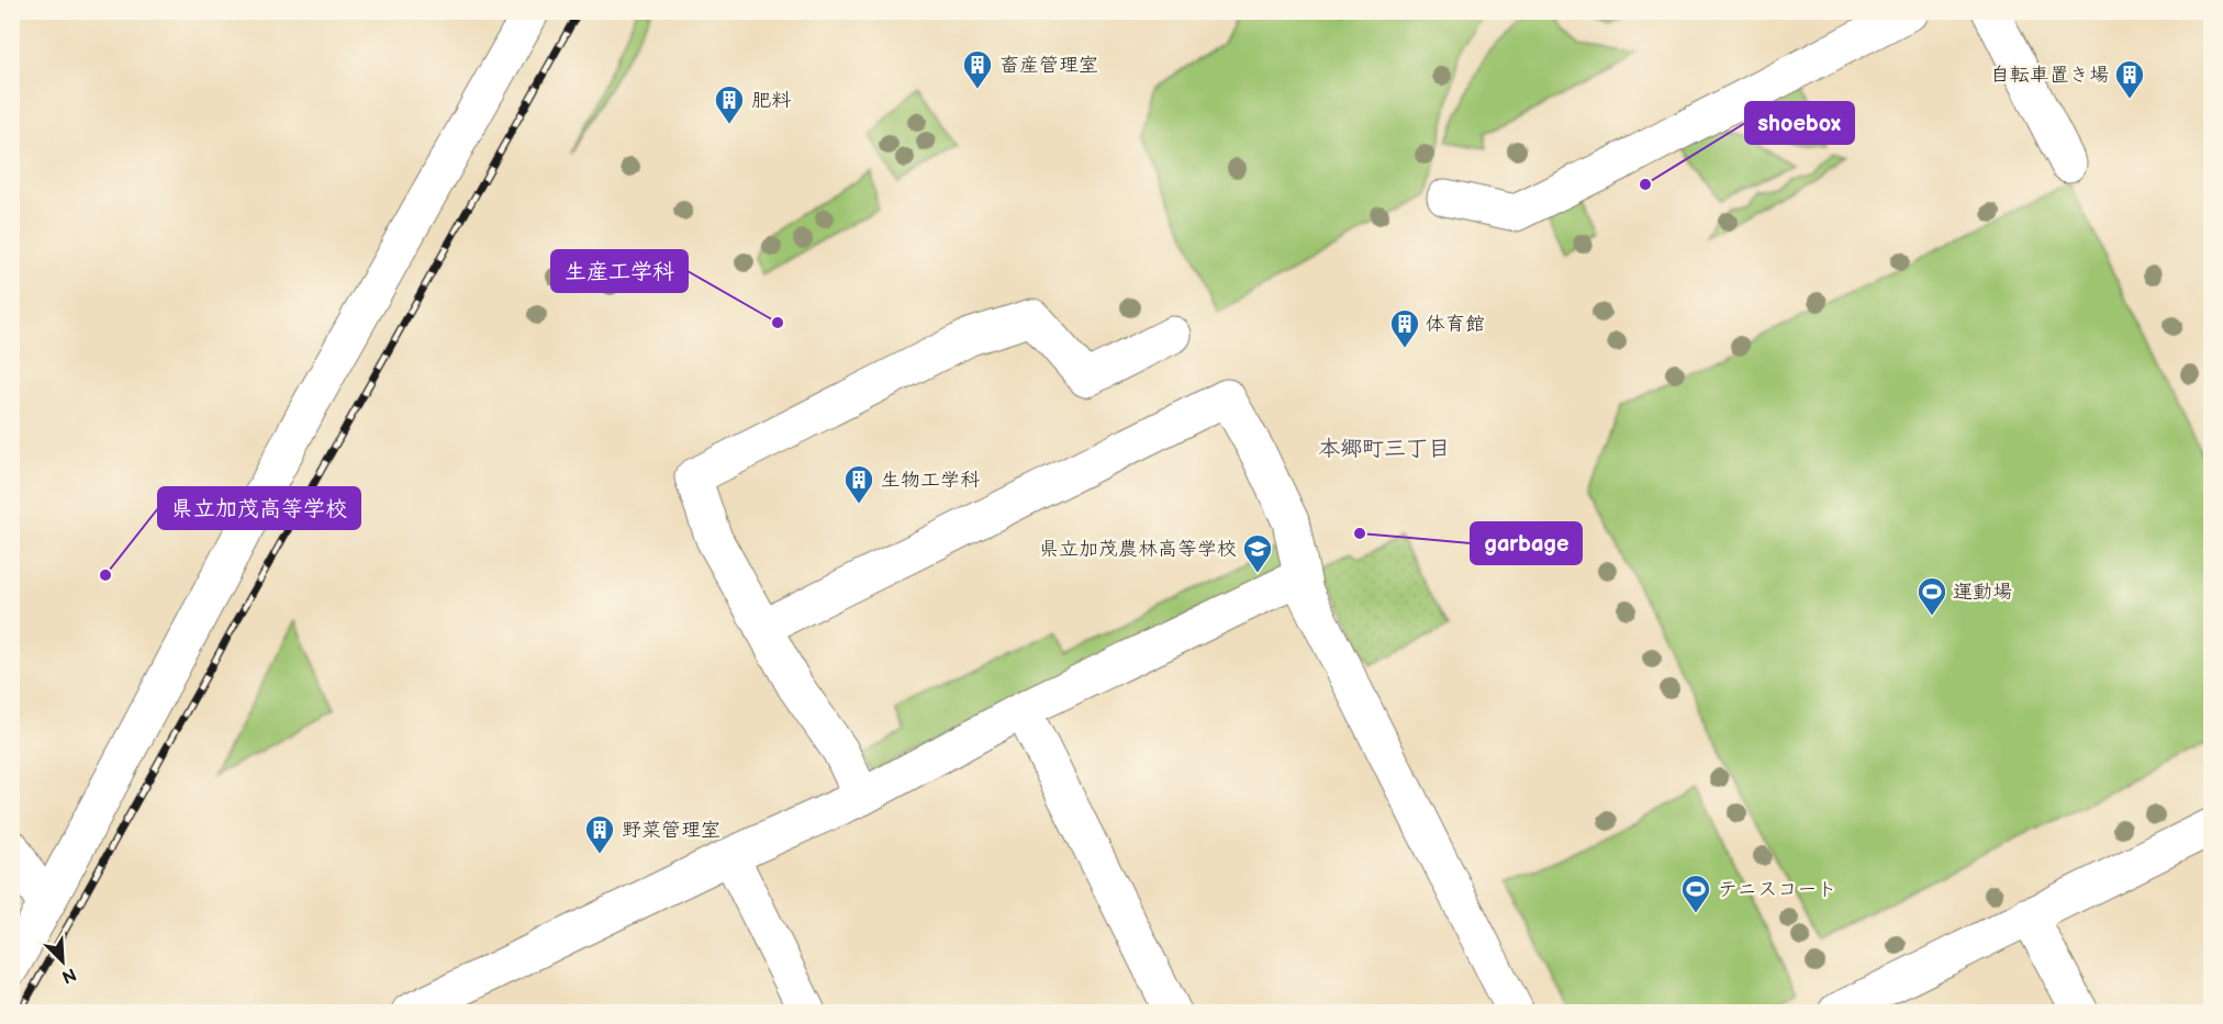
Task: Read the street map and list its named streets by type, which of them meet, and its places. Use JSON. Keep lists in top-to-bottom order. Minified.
{"districts":["本郷町三丁目"],"places":{"building":["畜産管理室","自転車置き場","肥料","体育館","生物工学科","野菜管理室"],"other":["shoebox","生産工学科","garbage","県立加茂高等学校"],"school or university":["県立加茂農林高等学校"],"sports":["運動場","テニスコート"]},"north":"bottom right"}
